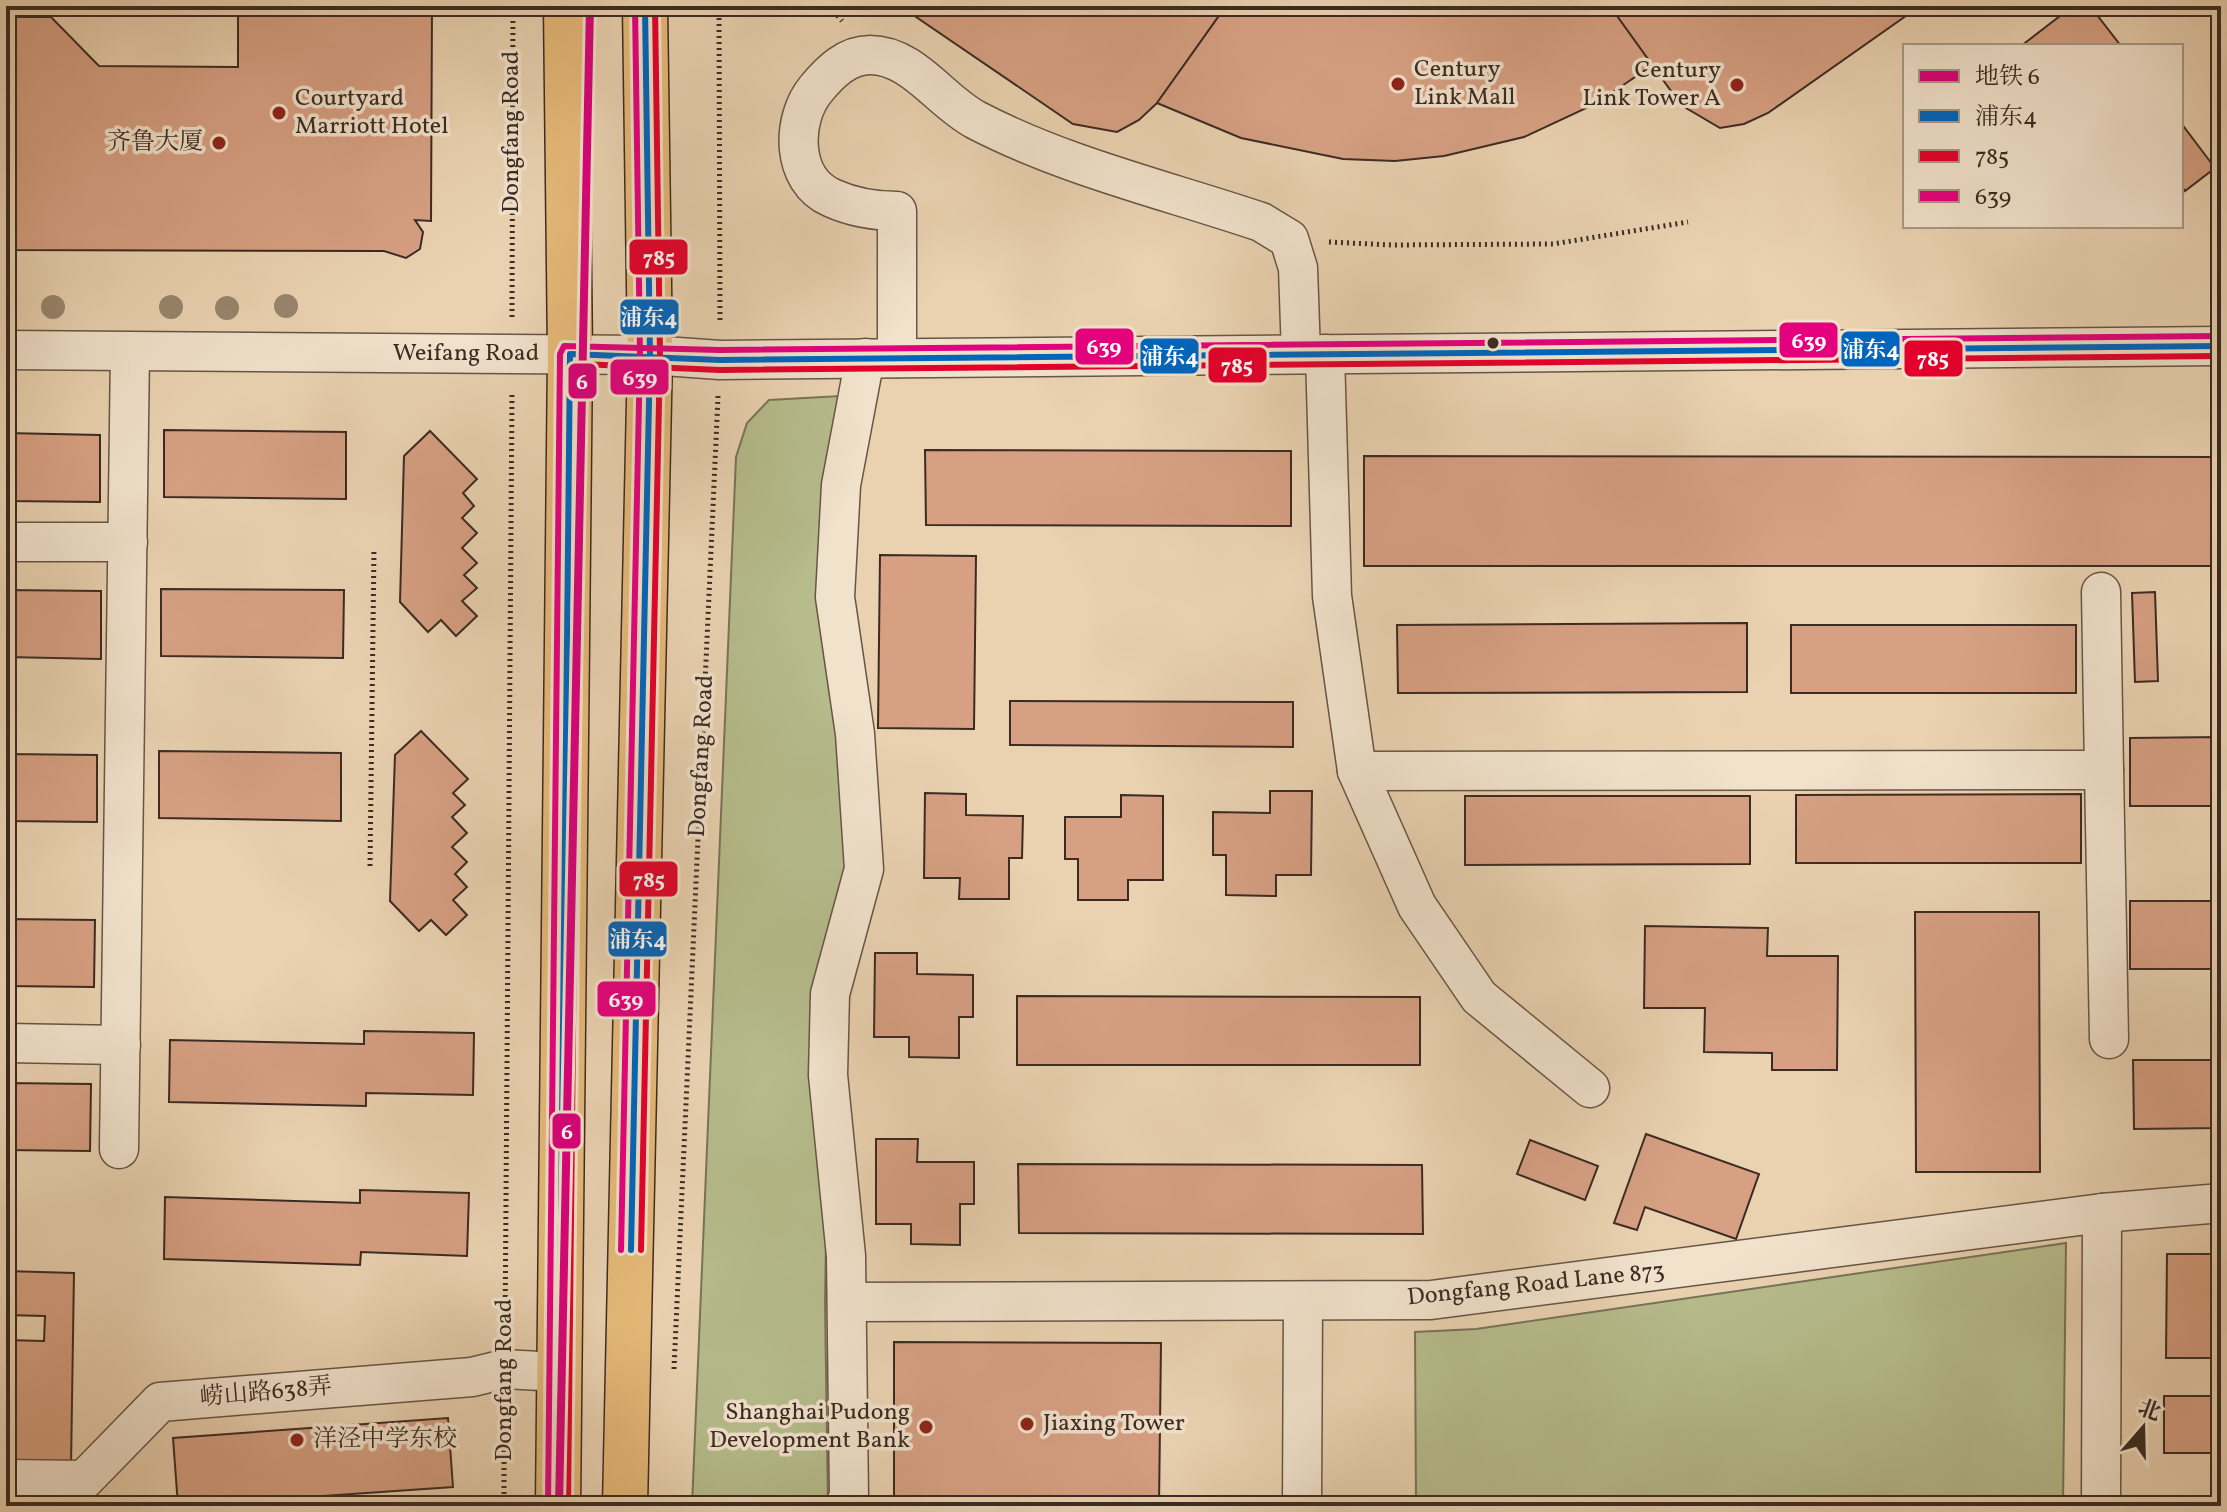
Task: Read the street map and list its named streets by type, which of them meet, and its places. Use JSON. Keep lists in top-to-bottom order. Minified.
{"streets":{"street":["Weifang Road","Dongfang Road Lane 873","崂山路638弄"],"path":["Dongfang Road"]},"crossings":[["Dongfang Road","Weifang Road"],["Dongfang Road","崂山路638弄"]],"places":["Century Link Mall","Century Link Tower A","Courtyard Marriott Hotel","齐鲁大厦","Jiaxing Tower","Shanghai Pudong Development Bank","洋泾中学东校"],"lines":["metro line 6","transit line 浦东4","transit line 785","transit line 639"],"legend":["地铁 6","浦东4","785","639"],"north":"top"}
